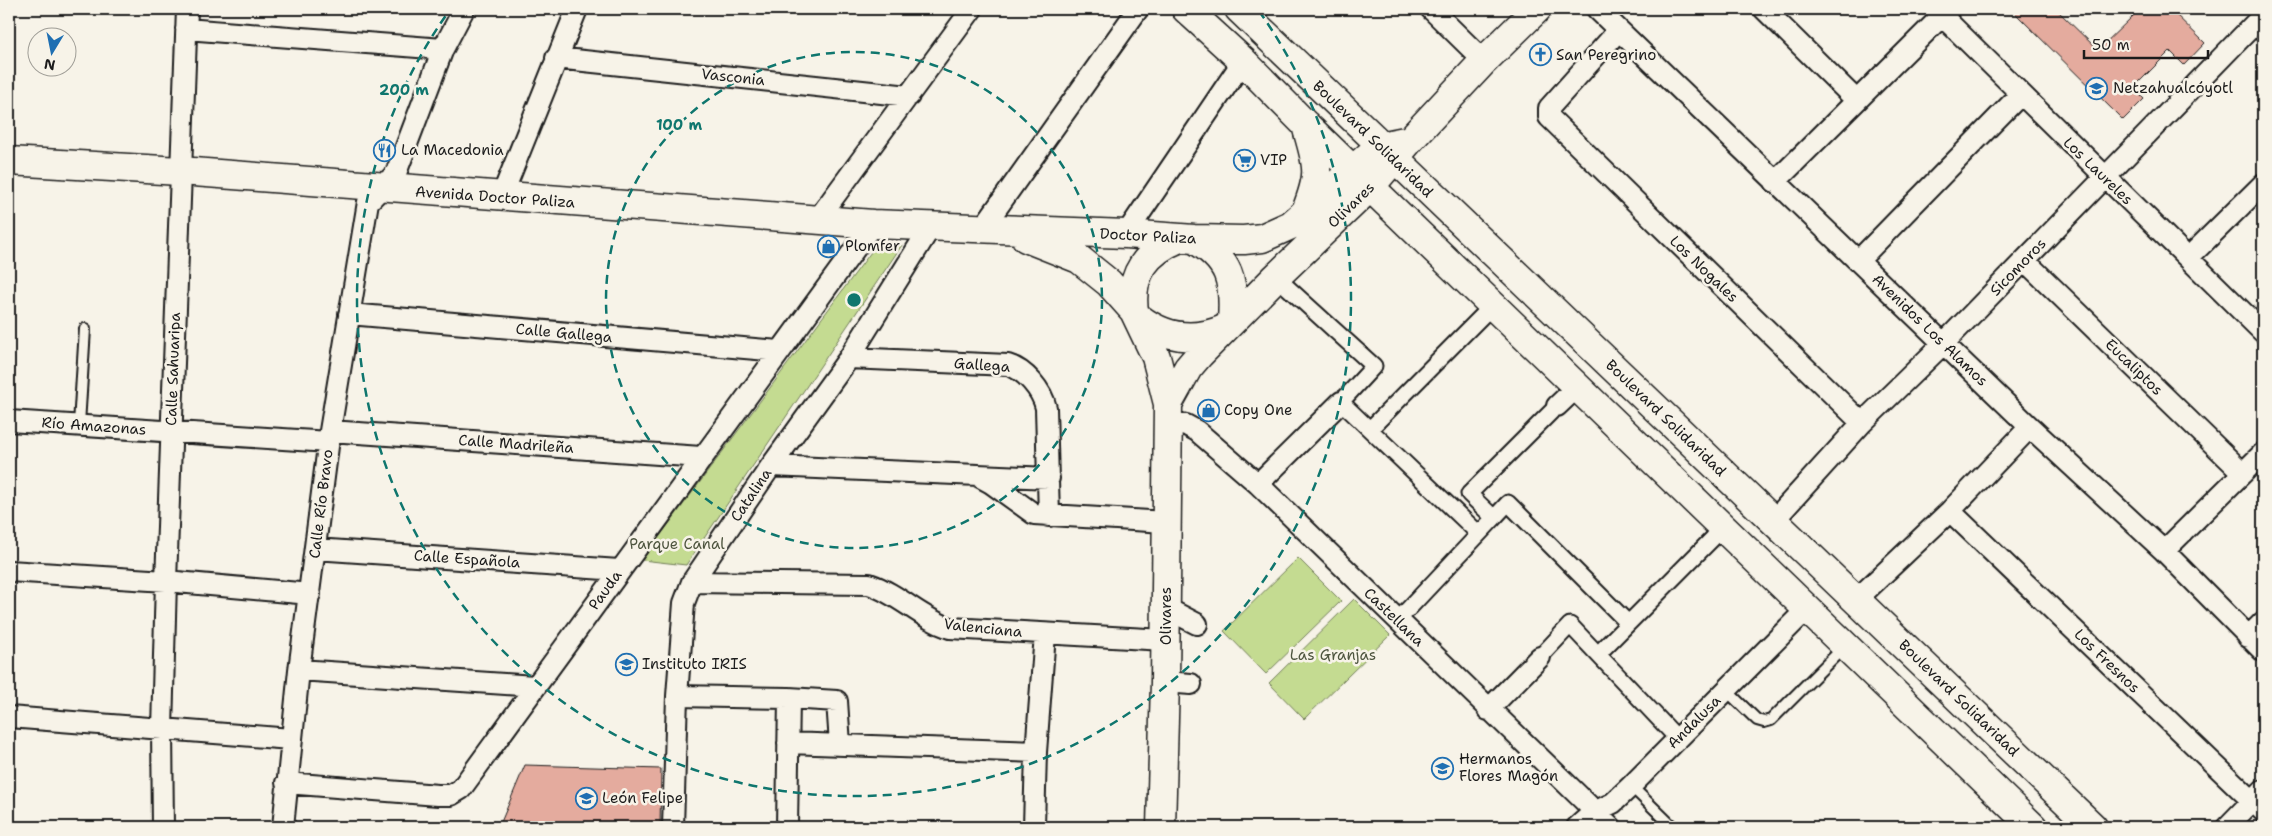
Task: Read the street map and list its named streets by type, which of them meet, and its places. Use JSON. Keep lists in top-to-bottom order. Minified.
{"streets":{"main road":["Boulevard Solidaridad","Avenida Doctor Paliza","Olivares","Doctor Paliza"],"street":["Vasconia","Los Laureles","Sicomoros","Los Nogales","Avenidos Los Alamos","Calle Gallega","Gallega","Eucaliptos","Calle Sahuaripa","Río Amazonas","Calle Madrileña","Catalina","Calle Río Bravo","Calle Española","Pauda","Castellana","Valenciana","Los Fresnos","Andalusa"]},"crossings":[["Boulevard Solidaridad","Olivares"],["Boulevard Solidaridad","Sicomoros"],["Los Laureles","Sicomoros"],["Avenida Doctor Paliza","Olivares"],["Avenida Doctor Paliza","Doctor Paliza"],["Avenida Doctor Paliza","Calle Sahuaripa"],["Avenida Doctor Paliza","Catalina"],["Avenida Doctor Paliza","Calle Río Bravo"],["Avenida Doctor Paliza","Pauda"],["Olivares","Doctor Paliza"],["Olivares","Castellana"],["Olivares","Valenciana"],["Sicomoros","Los Nogales"],["Sicomoros","Avenidos Los Alamos"],["Sicomoros","Eucaliptos"],["Los Nogales","Avenidos Los Alamos"],["Calle Gallega","Calle Río Bravo"],["Calle Gallega","Pauda"],["Gallega","Catalina"],["Calle Sahuaripa","Río Amazonas"],["Río Amazonas","Calle Madrileña"],["Río Amazonas","Calle Río Bravo"],["Calle Madrileña","Calle Río Bravo"],["Calle Madrileña","Pauda"],["Catalina","Valenciana"],["Calle Río Bravo","Calle Española"],["Calle Río Bravo","Pauda"],["Calle Española","Pauda"],["Castellana","Andalusa"]],"parks":["Parque Canal","Las Granjas"],"places":{"church":["San Peregrino"],"school or university":["Netzahualcóyotl","Instituto IRIS","Hermanos Flores Magón","León Felipe"],"restaurant":["La Macedonia"],"supermarket":["VIP"],"shop":["Plomfer","Copy One"]},"scale_bar":"50 m","north":"bottom","rings":["200 m","100 m"]}
